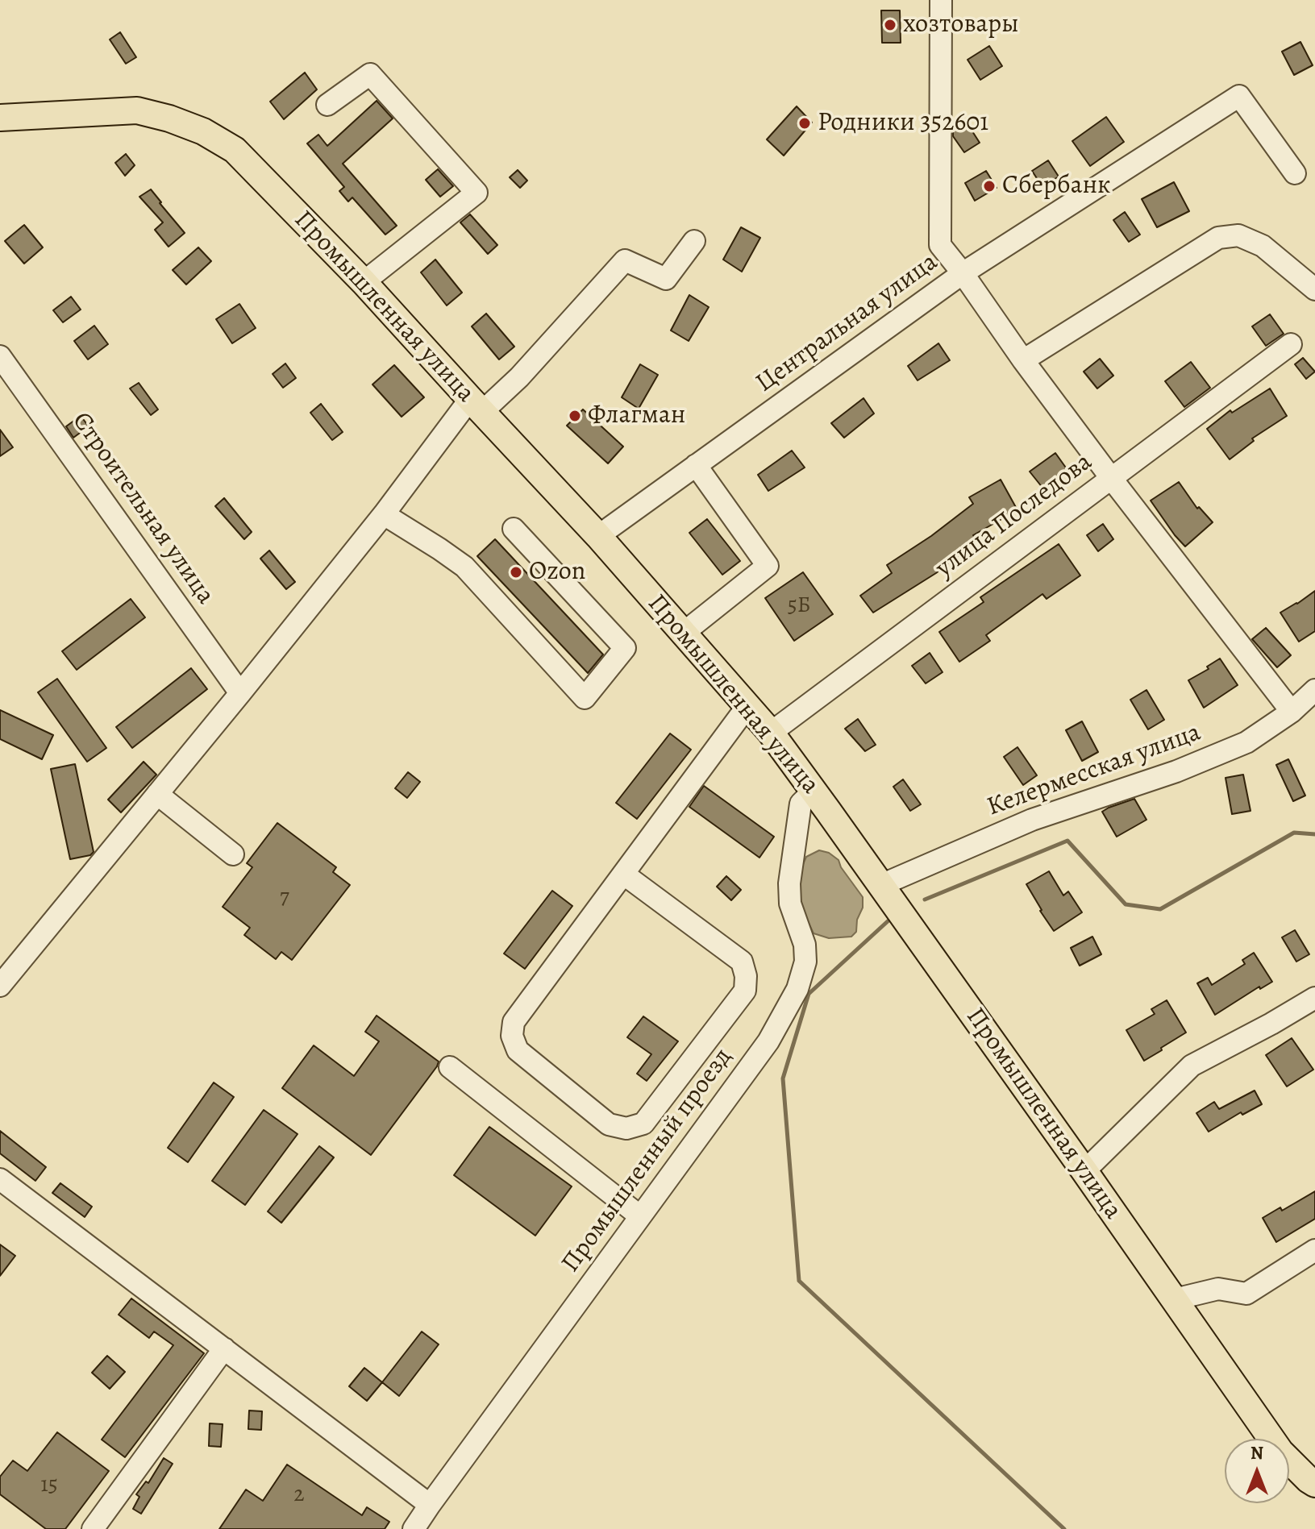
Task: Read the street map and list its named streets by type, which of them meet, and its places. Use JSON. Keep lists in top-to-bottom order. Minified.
{"streets":{"main road":["Промышленная улица"],"street":["Центральная улица","Строительная улица","улица Последова","Келермесская улица","Промышленный проезд"]},"crossings":[["Промышленная улица","Центральная улица"],["Промышленная улица","улица Последова"],["Промышленная улица","Келермесская улица"],["Промышленная улица","Промышленный проезд"]],"places":["хозтовары","Родники 352601","Сбербанк","Флагман","Ozon"],"house_numbers":["5Б","7","15","2"],"north":"top"}
